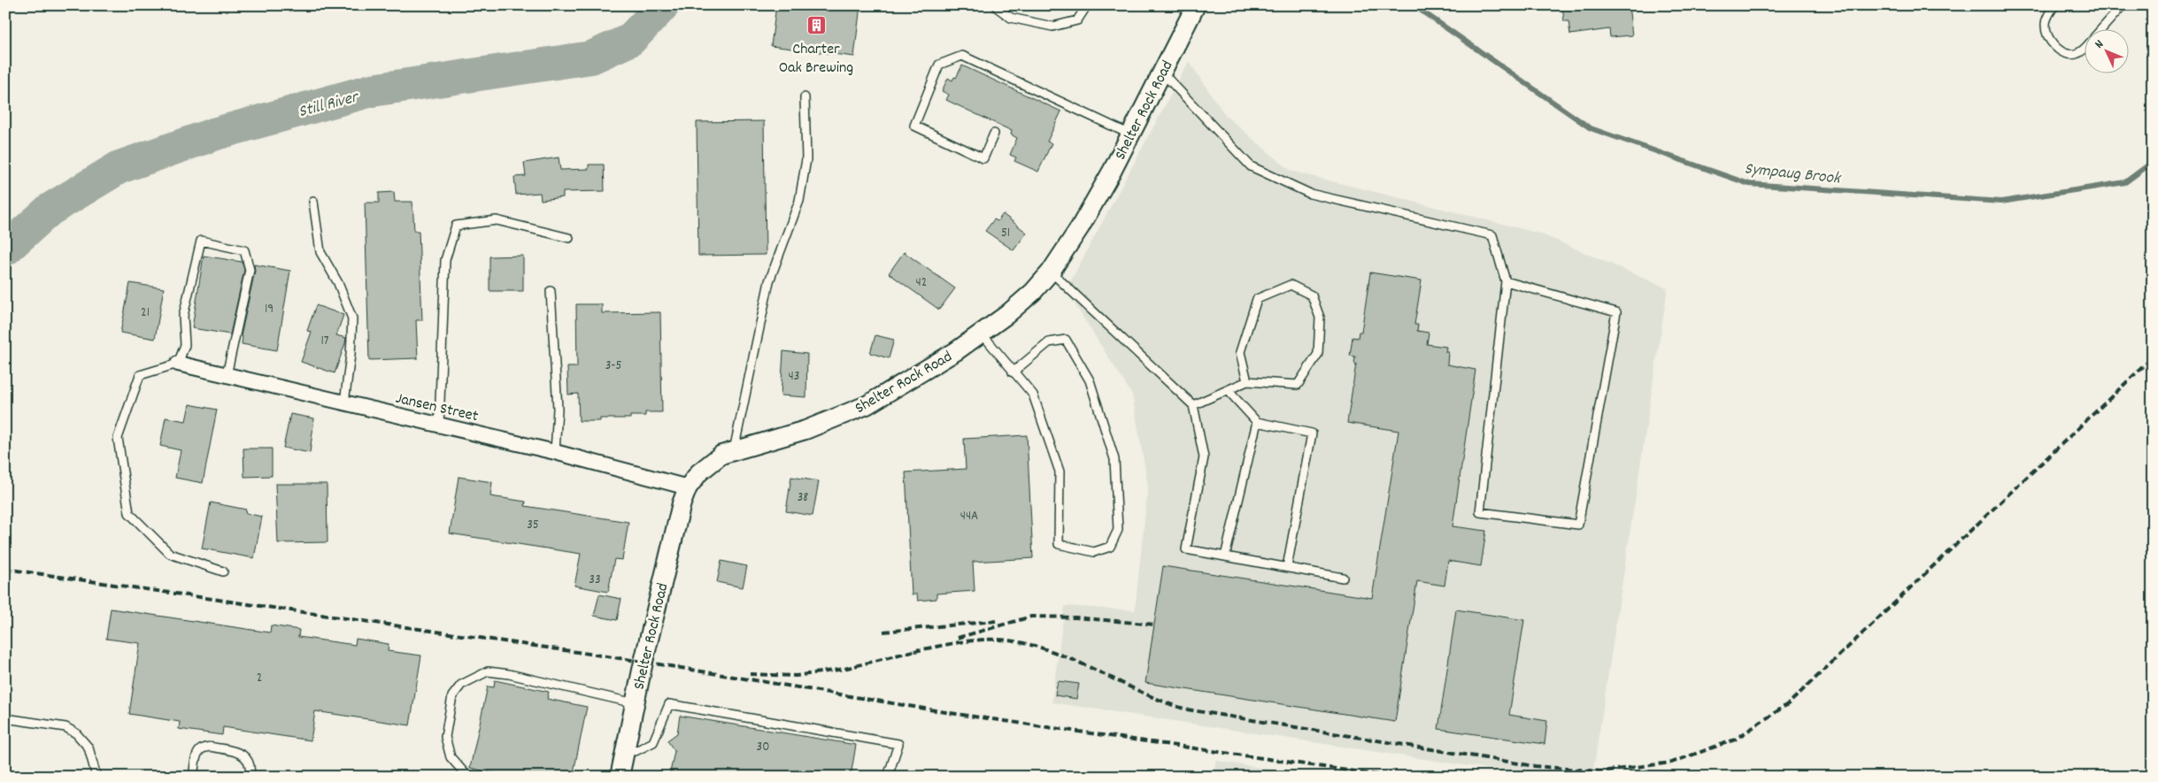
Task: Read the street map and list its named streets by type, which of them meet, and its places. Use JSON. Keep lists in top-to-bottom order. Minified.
{"streets":{"street":["Shelter Rock Road","Jansen Street"]},"crossings":[["Shelter Rock Road","Jansen Street"]],"water":["Still River","Sympaug Brook"],"places":{"building":["Charter Oak Brewing"]},"house_numbers":["51","42","19","21","17","3-5","43","38","44A","35","33","2","30"],"north":"top left"}
